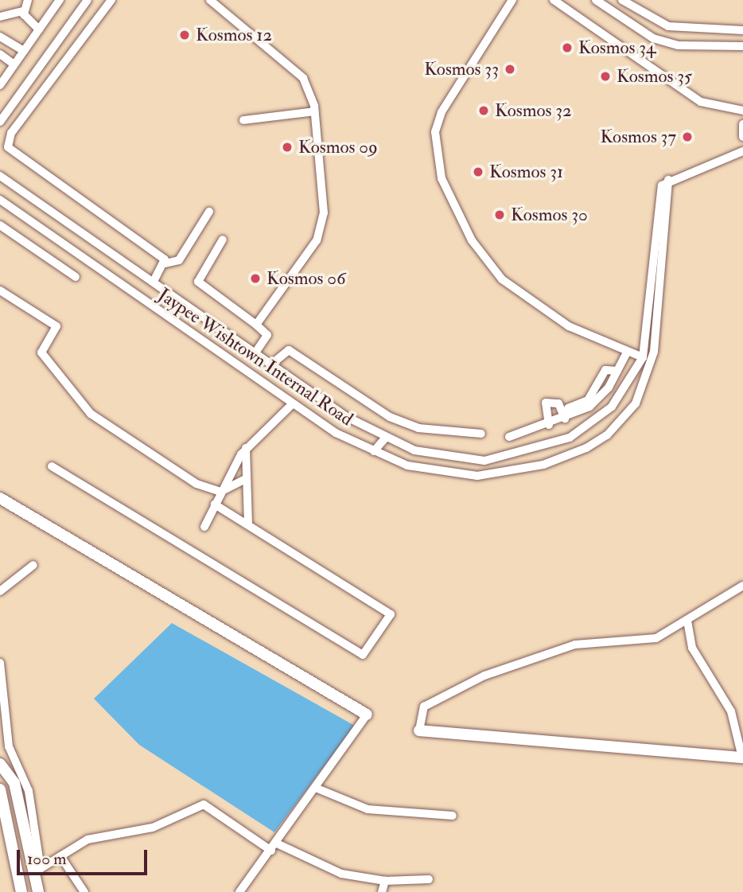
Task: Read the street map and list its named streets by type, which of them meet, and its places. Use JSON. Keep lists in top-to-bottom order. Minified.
{"streets":{"street":["Jaypee Wishtown Internal Road"]},"places":["Kosmos 12","Kosmos 34","Kosmos 33","Kosmos 35","Kosmos 32","Kosmos 37","Kosmos 09","Kosmos 31","Kosmos 30","Kosmos 06"],"scale_bar":"100 m"}
